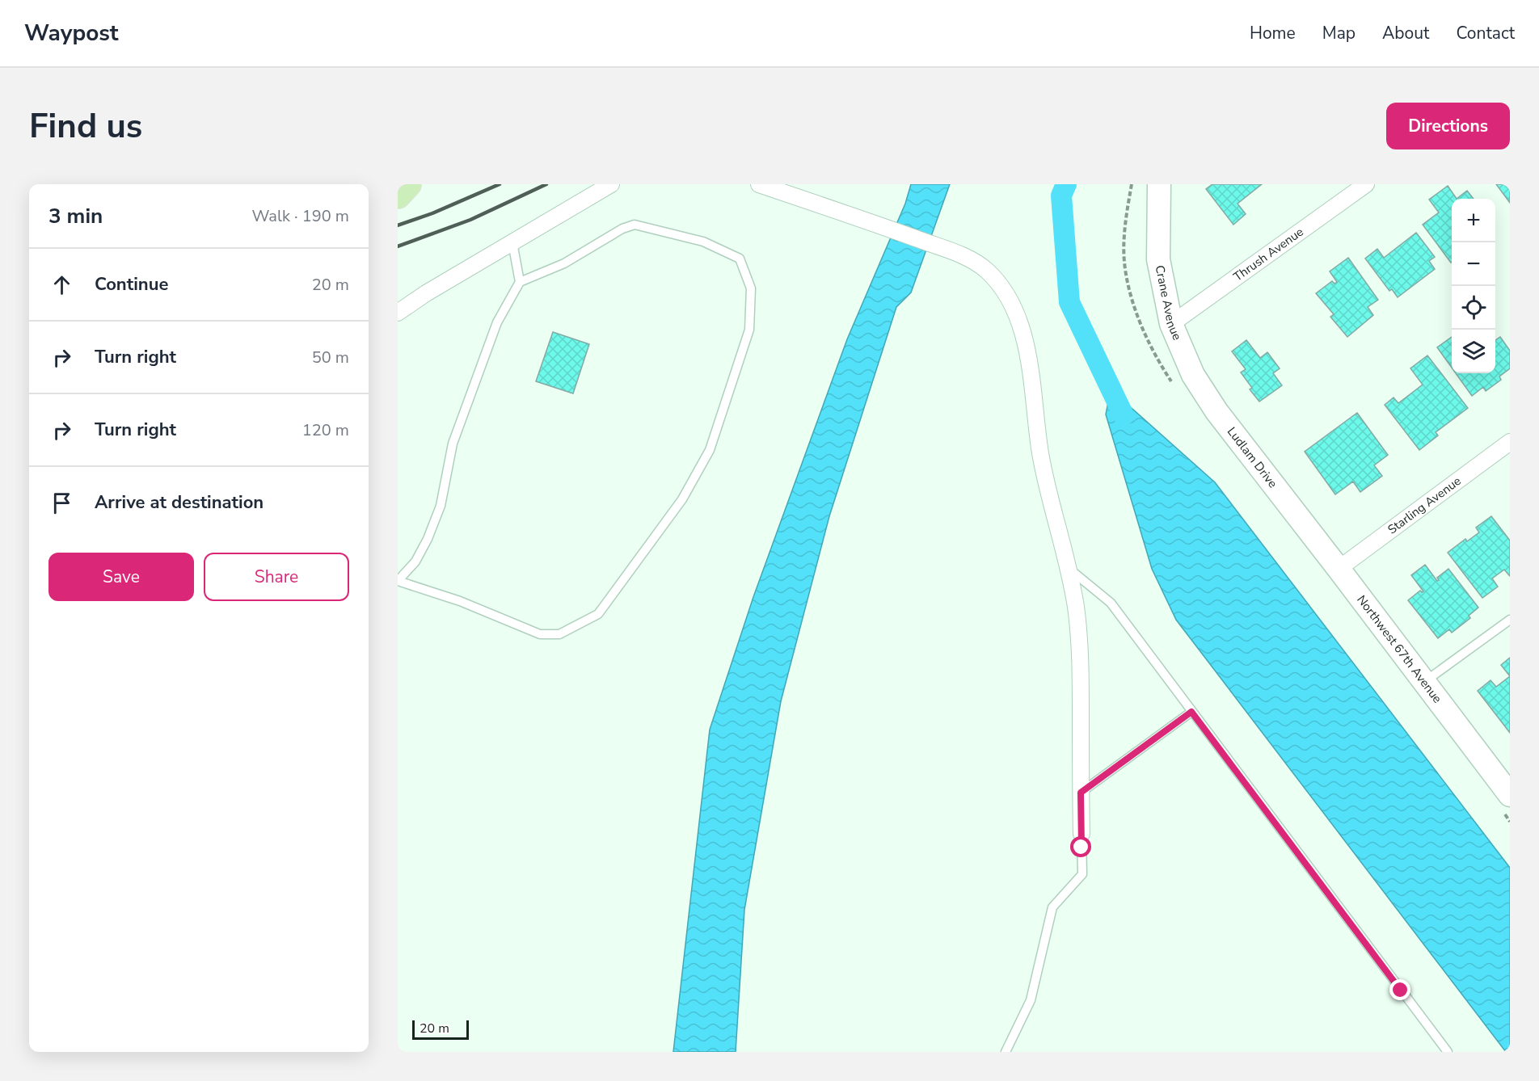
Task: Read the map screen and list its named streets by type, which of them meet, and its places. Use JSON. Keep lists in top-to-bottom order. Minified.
{"streets":{"street":["Thrush Avenue","Crane Avenue","Ludlam Drive","Starling Avenue","Northwest 67th Avenue"]},"crossings":[["Thrush Avenue","Crane Avenue"],["Crane Avenue","Ludlam Drive"],["Ludlam Drive","Northwest 67th Avenue"],["Starling Avenue","Northwest 67th Avenue"]],"scale_bar":"20 m","page":{"header":"Waypost","nav":["Home","Map","About","Contact"],"buttons":["Directions",["Save","Share"]],"title":"Find us","heading":["3 min","Walk · 190 m"],"map_buttons":["+","−"],"list":[["Continue","20 m"],["Turn right","50 m"],["Turn right","120 m"],"Arrive at destination"],"scale":"20 m"}}
